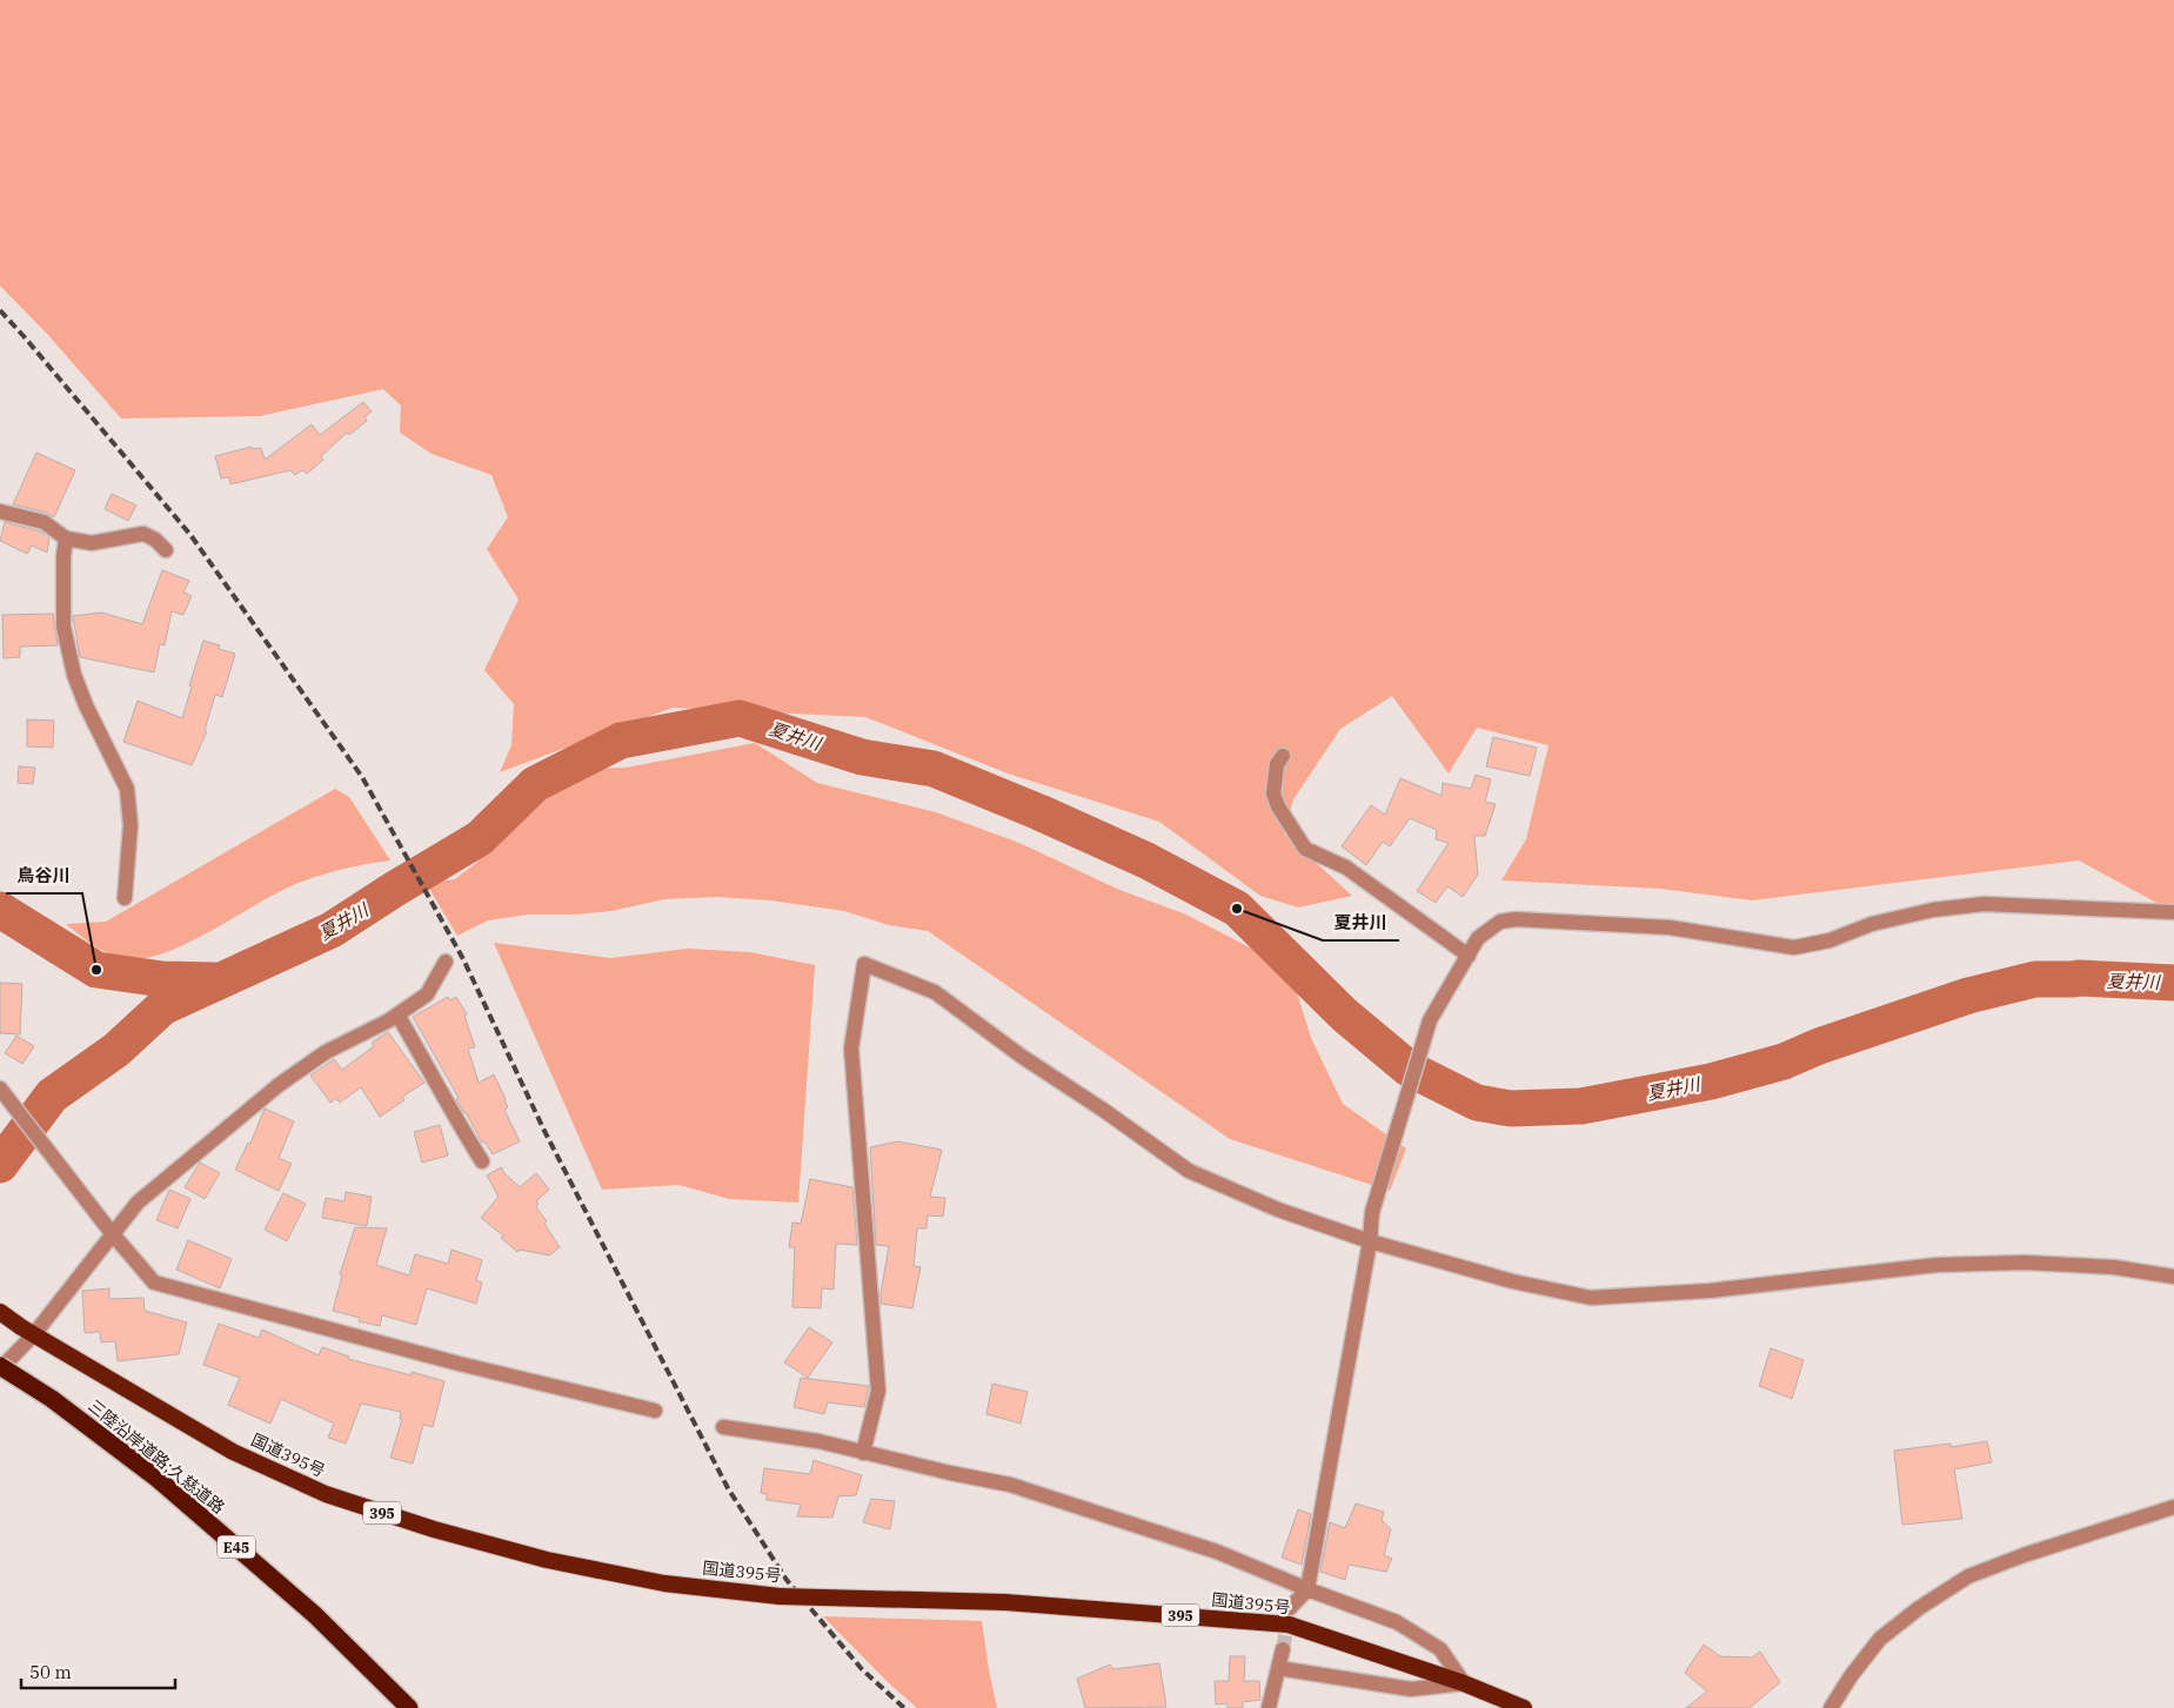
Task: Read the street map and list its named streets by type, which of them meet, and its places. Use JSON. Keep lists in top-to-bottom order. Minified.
{"streets":{"highway":["国道395号","三陸沿岸道路;久慈道路","395","E45"]},"water":["夏井川"],"places":["夏井川","鳥谷川"],"scale_bar":"50 m"}
